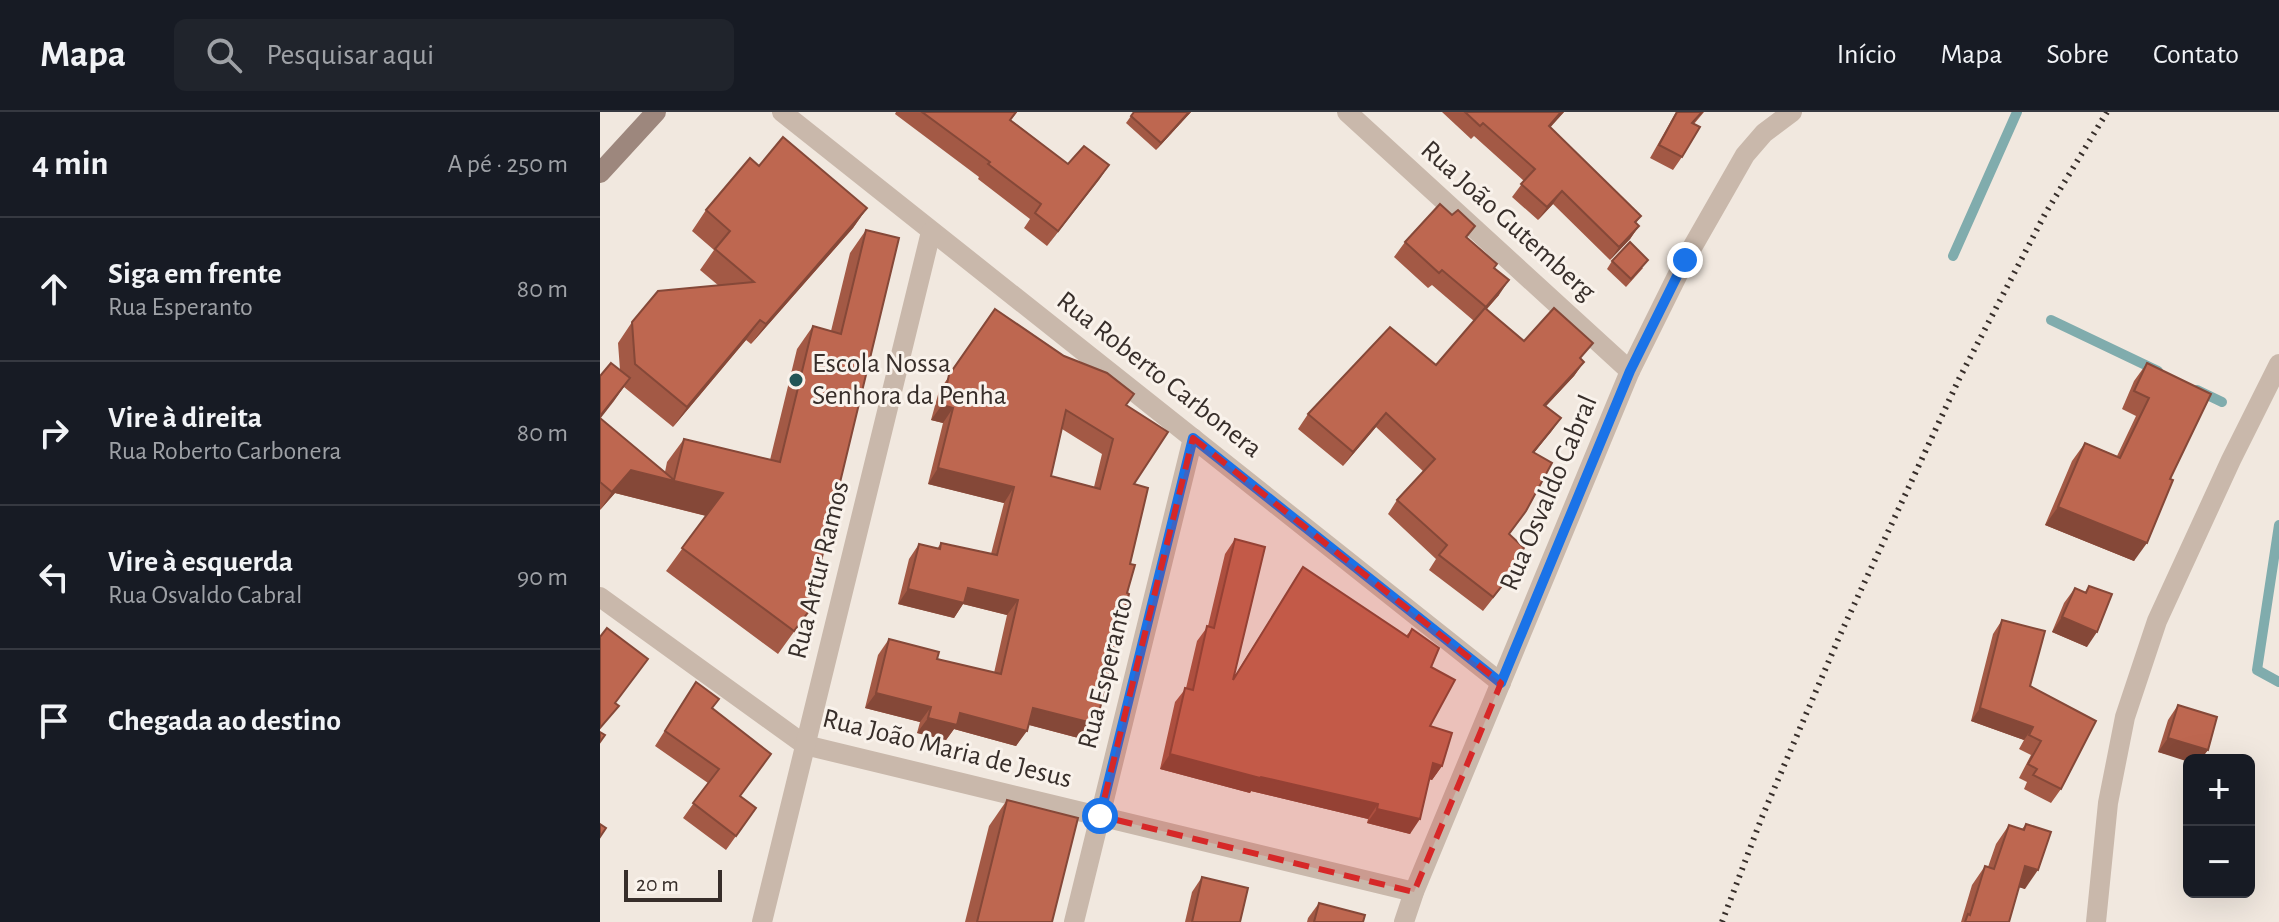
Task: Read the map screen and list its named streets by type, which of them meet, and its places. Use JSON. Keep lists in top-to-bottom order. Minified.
{"streets":{"street":["Rua João Gutemberg","Rua Roberto Carbonera","Rua Osvaldo Cabral","Rua Artur Ramos","Rua Esperanto","Rua João Maria de Jesus"]},"crossings":[["Rua João Gutemberg","Rua Osvaldo Cabral"],["Rua Roberto Carbonera","Rua Osvaldo Cabral"],["Rua Roberto Carbonera","Rua Artur Ramos"],["Rua Roberto Carbonera","Rua Esperanto"],["Rua Osvaldo Cabral","Rua João Maria de Jesus"],["Rua Artur Ramos","Rua João Maria de Jesus"],["Rua Esperanto","Rua João Maria de Jesus"]],"places":["Escola Nossa Senhora da Penha"],"scale_bar":"20 m","page":{"header":"Mapa","search":"Pesquisar aqui","nav":["Início","Mapa","Sobre","Contato"],"heading":["4 min","A pé · 250 m"],"list":[["Siga em frente","Rua Esperanto","80 m"],["Vire à direita","Rua Roberto Carbonera","80 m"],["Vire à esquerda","Rua Osvaldo Cabral","90 m"],"Chegada ao destino"],"map_buttons":["+","−"],"scale":"20 m"}}
